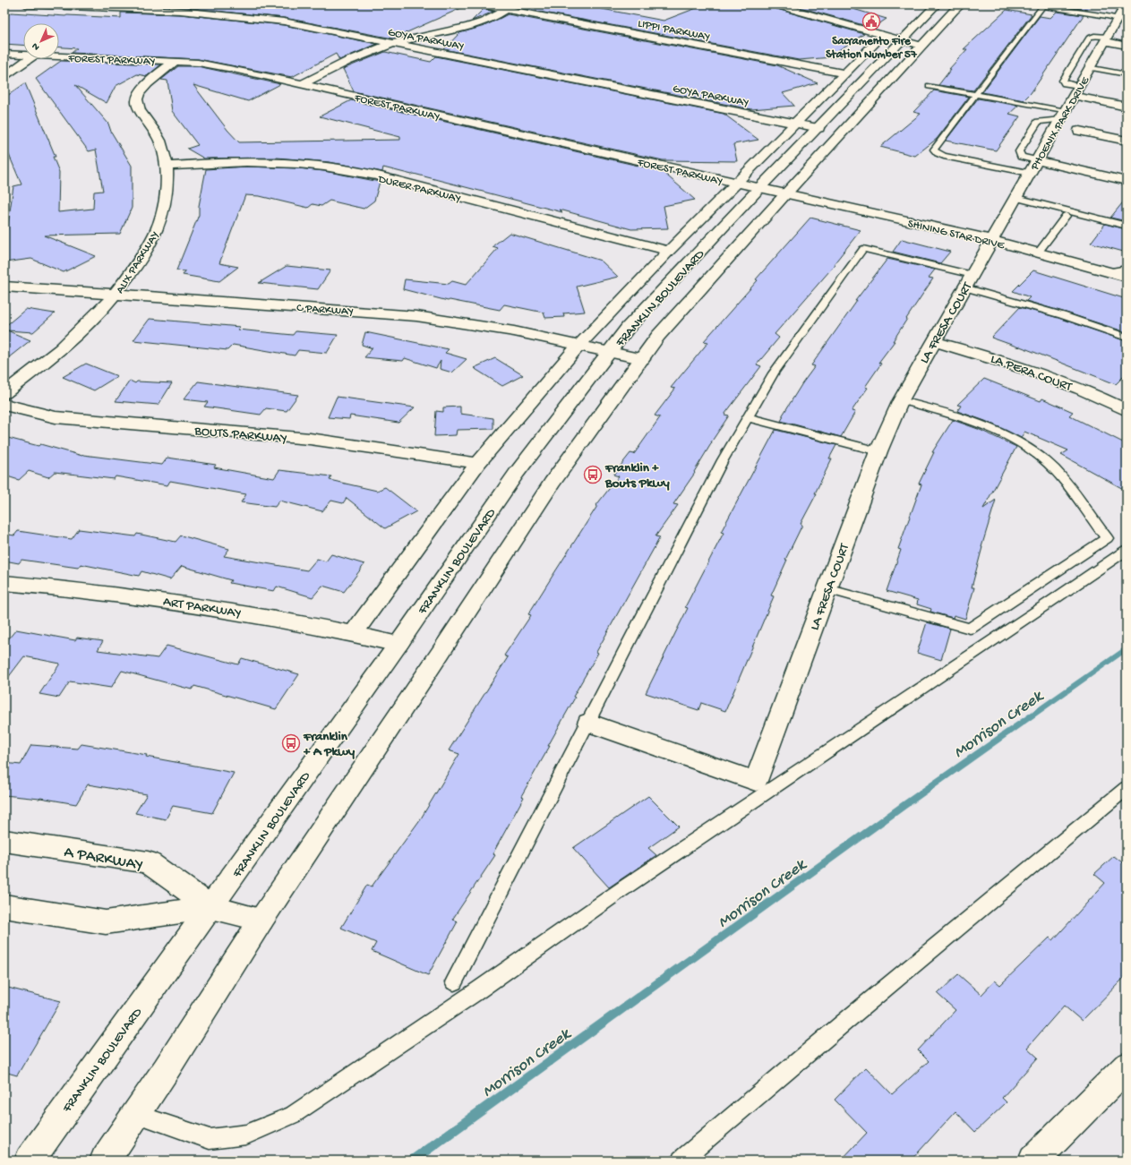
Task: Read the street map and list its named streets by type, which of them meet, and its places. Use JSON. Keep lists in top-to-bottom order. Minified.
{"streets":{"street":["LIPPI PARKWAY","GOYA PARKWAY","FOREST PARKWAY","PHOENIX PARK DRIVE","DURER PARKWAY","SHINING STAR DRIVE","ALIX PARKWAY","FRANKLIN BOULEVARD","C PARKWAY","LA FRESA COURT","LA PERA COURT","BOUTS PARKWAY","ART PARKWAY","A PARKWAY"]},"crossings":[["GOYA PARKWAY","FRANKLIN BOULEVARD"],["FOREST PARKWAY","SHINING STAR DRIVE"],["FOREST PARKWAY","ALIX PARKWAY"],["FOREST PARKWAY","FRANKLIN BOULEVARD"],["PHOENIX PARK DRIVE","SHINING STAR DRIVE"],["PHOENIX PARK DRIVE","LA FRESA COURT"],["DURER PARKWAY","ALIX PARKWAY"],["SHINING STAR DRIVE","FRANKLIN BOULEVARD"],["SHINING STAR DRIVE","LA FRESA COURT"],["ALIX PARKWAY","C PARKWAY"],["FRANKLIN BOULEVARD","C PARKWAY"],["FRANKLIN BOULEVARD","ART PARKWAY"],["FRANKLIN BOULEVARD","A PARKWAY"],["LA FRESA COURT","LA PERA COURT"]],"water":["Morrison Creek"],"places":{"public building":["Sacramento Fire Station Number 57"],"bus stop":["Franklin + Bouts Pkwy","Franklin + A Pkwy"]},"north":"bottom left"}
